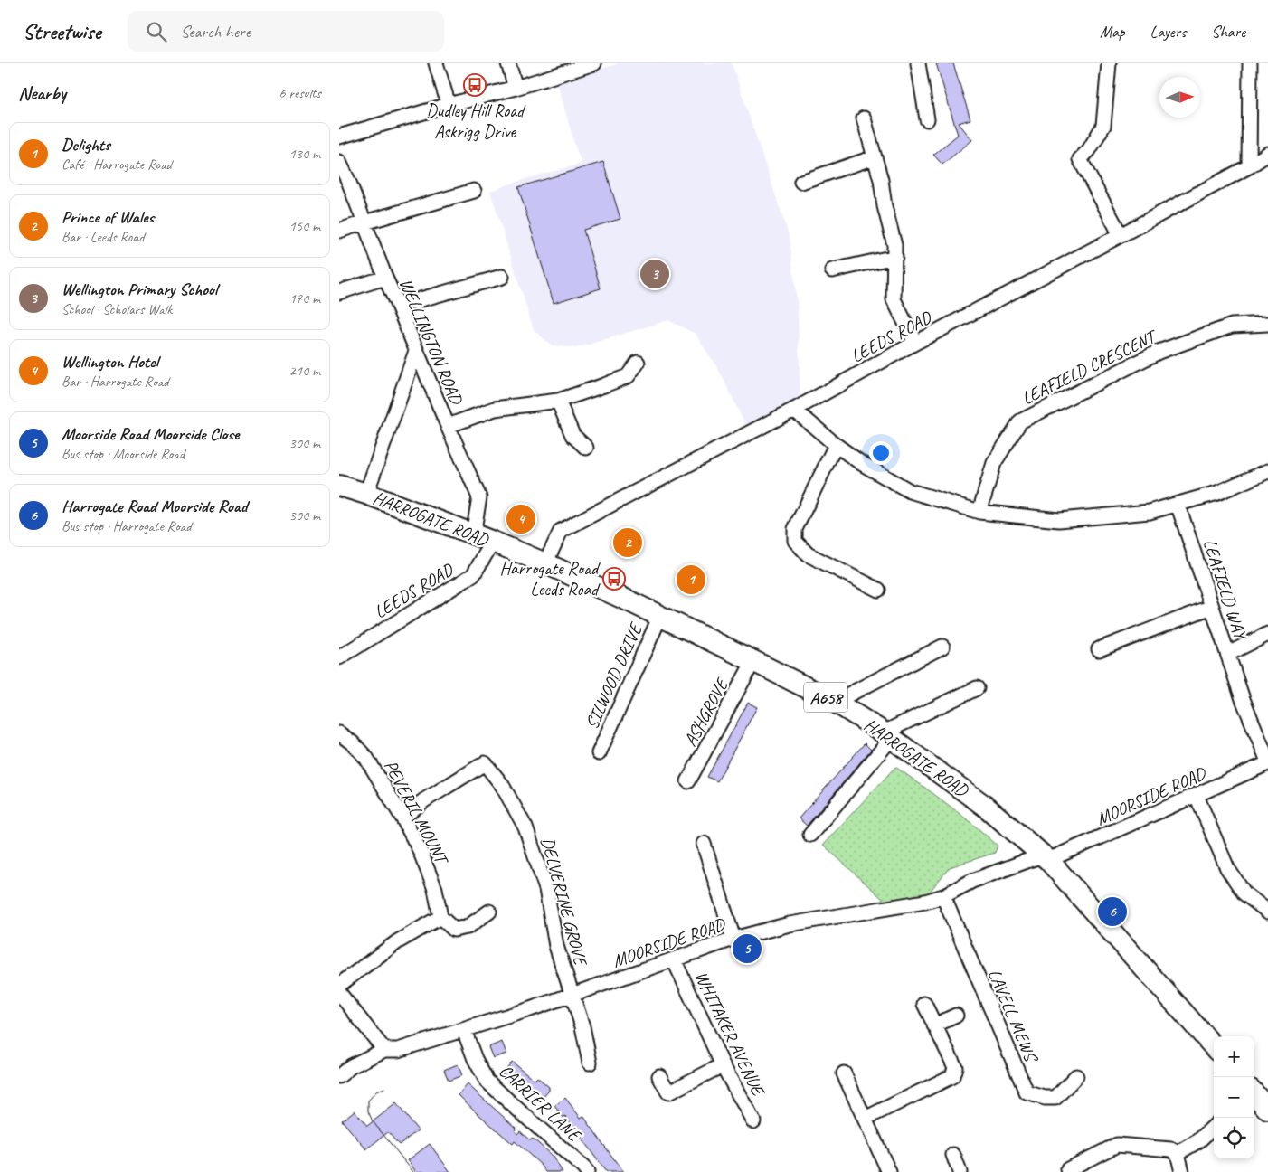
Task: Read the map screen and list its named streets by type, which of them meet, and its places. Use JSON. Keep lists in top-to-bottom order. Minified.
{"streets":{"highway":["HARROGATE ROAD","A658"],"street":["LEEDS ROAD","WELLINGTON ROAD","LEAFIELD CRESCENT","LEAFIELD WAY","SILWOOD DRIVE","ASHGROVE","MOORSIDE ROAD","PEVERIL MOUNT","DELVERINE GROVE","LAVELL MEWS","WHITAKER AVENUE","CARRIER LANE"]},"crossings":[["LEEDS ROAD","HARROGATE ROAD"],["WELLINGTON ROAD","HARROGATE ROAD"],["HARROGATE ROAD","SILWOOD DRIVE"],["HARROGATE ROAD","ASHGROVE"],["HARROGATE ROAD","MOORSIDE ROAD"],["LEAFIELD WAY","MOORSIDE ROAD"],["MOORSIDE ROAD","DELVERINE GROVE"],["MOORSIDE ROAD","LAVELL MEWS"],["MOORSIDE ROAD","WHITAKER AVENUE"],["MOORSIDE ROAD","CARRIER LANE"],["PEVERIL MOUNT","DELVERINE GROVE"]],"places":{"bus stop":["Dudley Hill Road Askrigg Drive","Harrogate Road Leeds Road"]},"north":"right","page":{"header":"Streetwise","search":"Search here","nav":["Map","Layers","Share"],"heading":["Nearby","6 results"],"list":[{"mark":"1","name":"Delights","note":"Café · Harrogate Road","value":"130 m"},{"mark":"2","name":"Prince of Wales","note":"Bar · Leeds Road","value":"150 m"},{"mark":"3","name":"Wellington Primary School","note":"School · Scholars Walk","value":"170 m"},{"mark":"4","name":"Wellington Hotel","note":"Bar · Harrogate Road","value":"210 m"},{"mark":"5","name":"Moorside Road Moorside Close","note":"Bus stop · Moorside Road","value":"300 m"},{"mark":"6","name":"Harrogate Road Moorside Road","note":"Bus stop · Harrogate Road","value":"300 m"}],"pins":["3","4","2","1","6","5"],"map_buttons":["+","−"]}}
